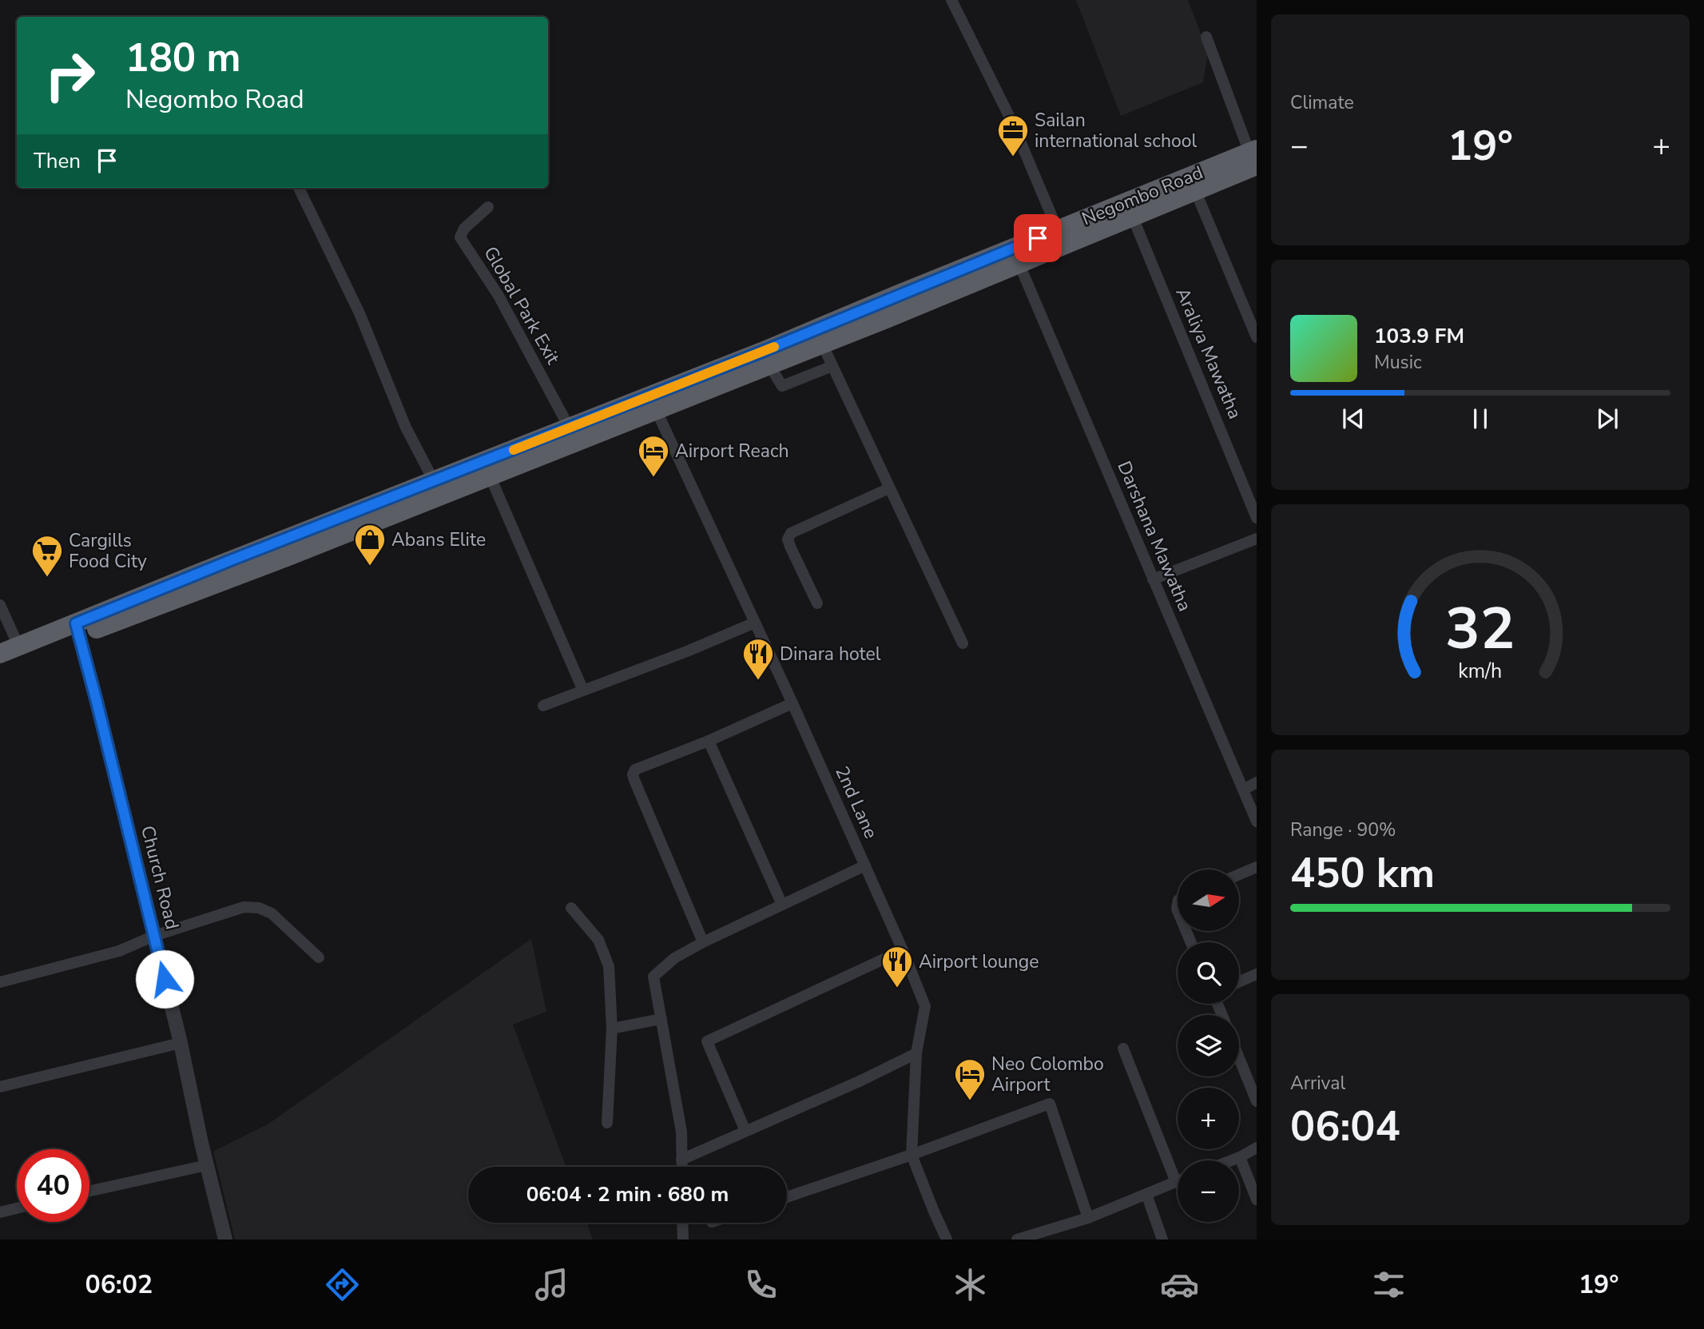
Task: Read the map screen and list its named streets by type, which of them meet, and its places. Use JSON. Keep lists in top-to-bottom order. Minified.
{"streets":{"highway":["Negombo Road"],"street":["Global Park Exit","Araliya Mawatha","Darshana Mawatha","2nd Lane","Church Road"]},"crossings":[["Negombo Road","Global Park Exit"],["Negombo Road","Araliya Mawatha"],["Negombo Road","Darshana Mawatha"],["Negombo Road","2nd Lane"],["Negombo Road","Church Road"]],"places":{"office":["Sailan international school"],"hotel":["Airport Reach","Neo Colombo Airport"],"shop":["Abans Elite"],"supermarket":["Cargills Food City"],"restaurant":["Dinara hotel","Airport lounge"]},"north":"right","page":{"tile":["Climate",["Range · 90%","450 km"],["Arrival","06:04"]],"turn":["180 m","Negombo Road"],"heat":["−","19°","+"],"then":"Then","song":["103.9 FM","Music"],"map_buttons":["+","−"],"limit":"40","trip":"06:04 · 2 min · 680 m","tabs":["06:02","19°"],"gauge":["32","km/h"]}}
